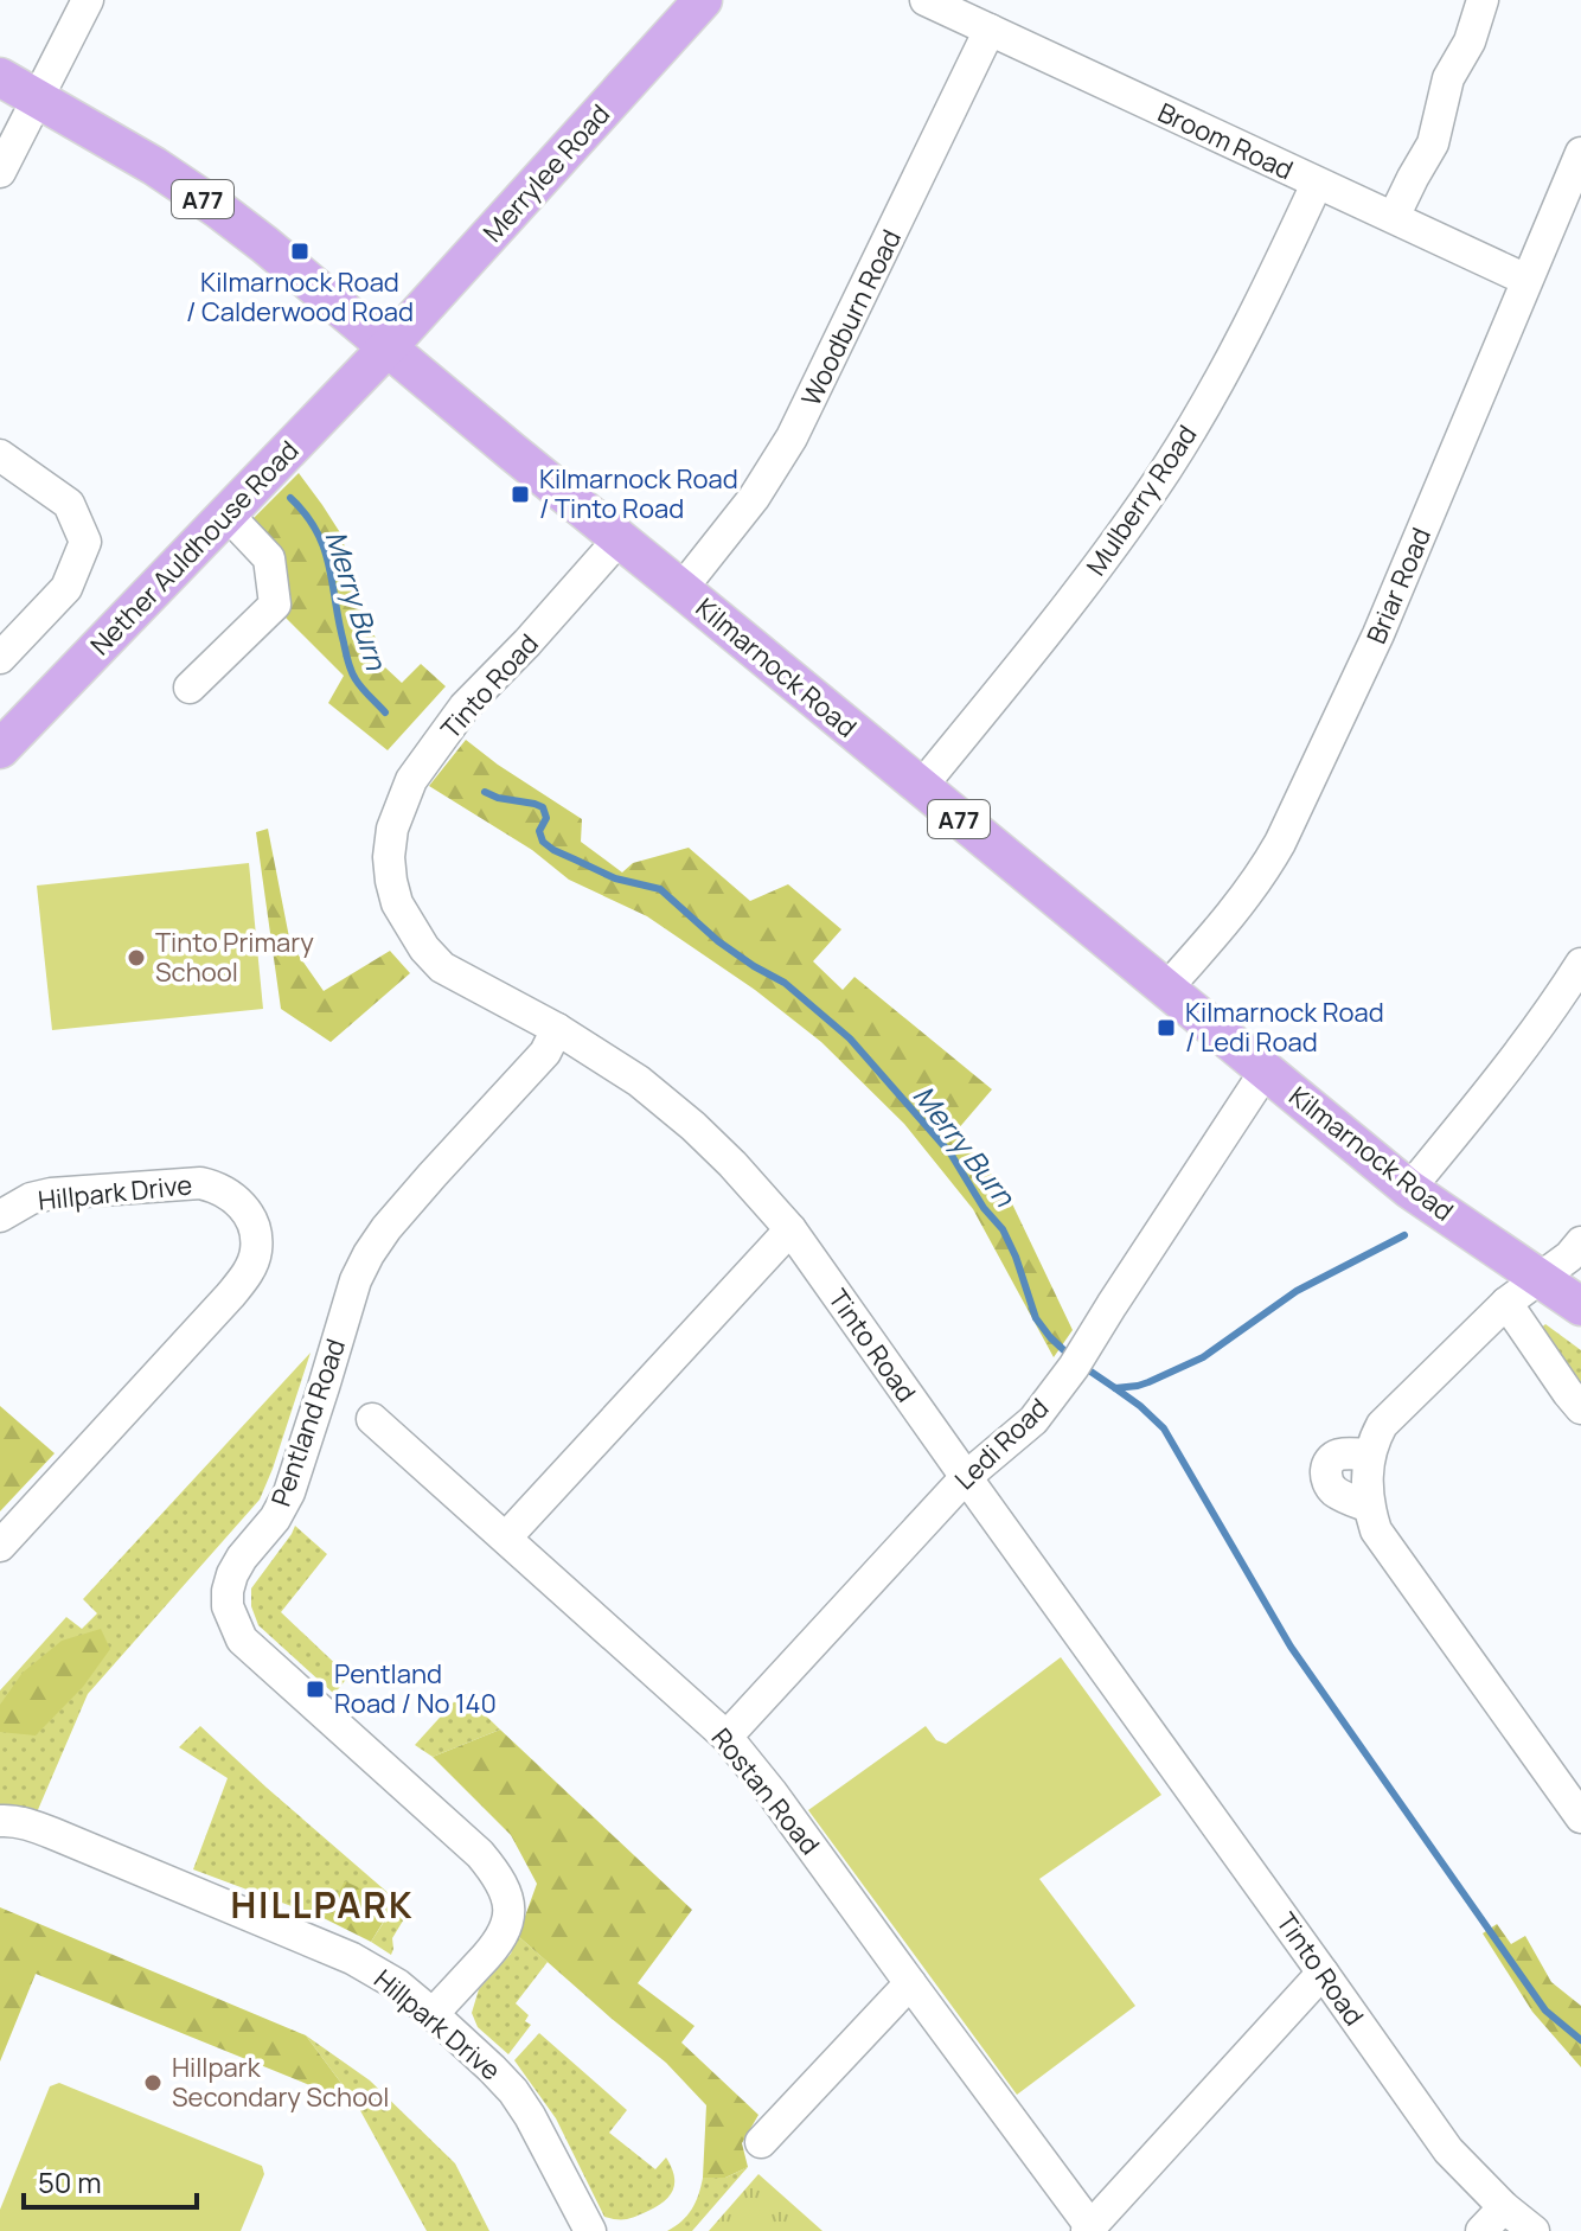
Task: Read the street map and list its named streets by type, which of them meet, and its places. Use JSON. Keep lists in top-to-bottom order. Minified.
{"streets":{"main road":["Merrylee Road","A77","Nether Auldhouse Road","Kilmarnock Road"],"street":["Broom Road","Woodburn Road","Mulberry Road","Briar Road","Tinto Road","Hillpark Drive","Pentland Road","Ledi Road","Rostan Road"]},"crossings":[["Broom Road","Woodburn Road"],["Broom Road","Mulberry Road"],["Broom Road","Briar Road"],["Merrylee Road","Nether Auldhouse Road"],["Merrylee Road","Kilmarnock Road"],["A77","Kilmarnock Road"],["Woodburn Road","Kilmarnock Road"],["Mulberry Road","Kilmarnock Road"],["Nether Auldhouse Road","Kilmarnock Road"],["Briar Road","Kilmarnock Road"],["Kilmarnock Road","Tinto Road"],["Kilmarnock Road","Ledi Road"],["Tinto Road","Pentland Road"],["Tinto Road","Ledi Road"],["Hillpark Drive","Pentland Road"],["Ledi Road","Rostan Road"]],"districts":["HILLPARK"],"water":["Merry Burn"],"places":{"transit":["Kilmarnock Road / Calderwood Road","Kilmarnock Road / Tinto Road","Kilmarnock Road / Ledi Road","Pentland Road / No 140"],"other":["Tinto Primary School","Hillpark Secondary School"]},"scale_bar":"50 m"}
